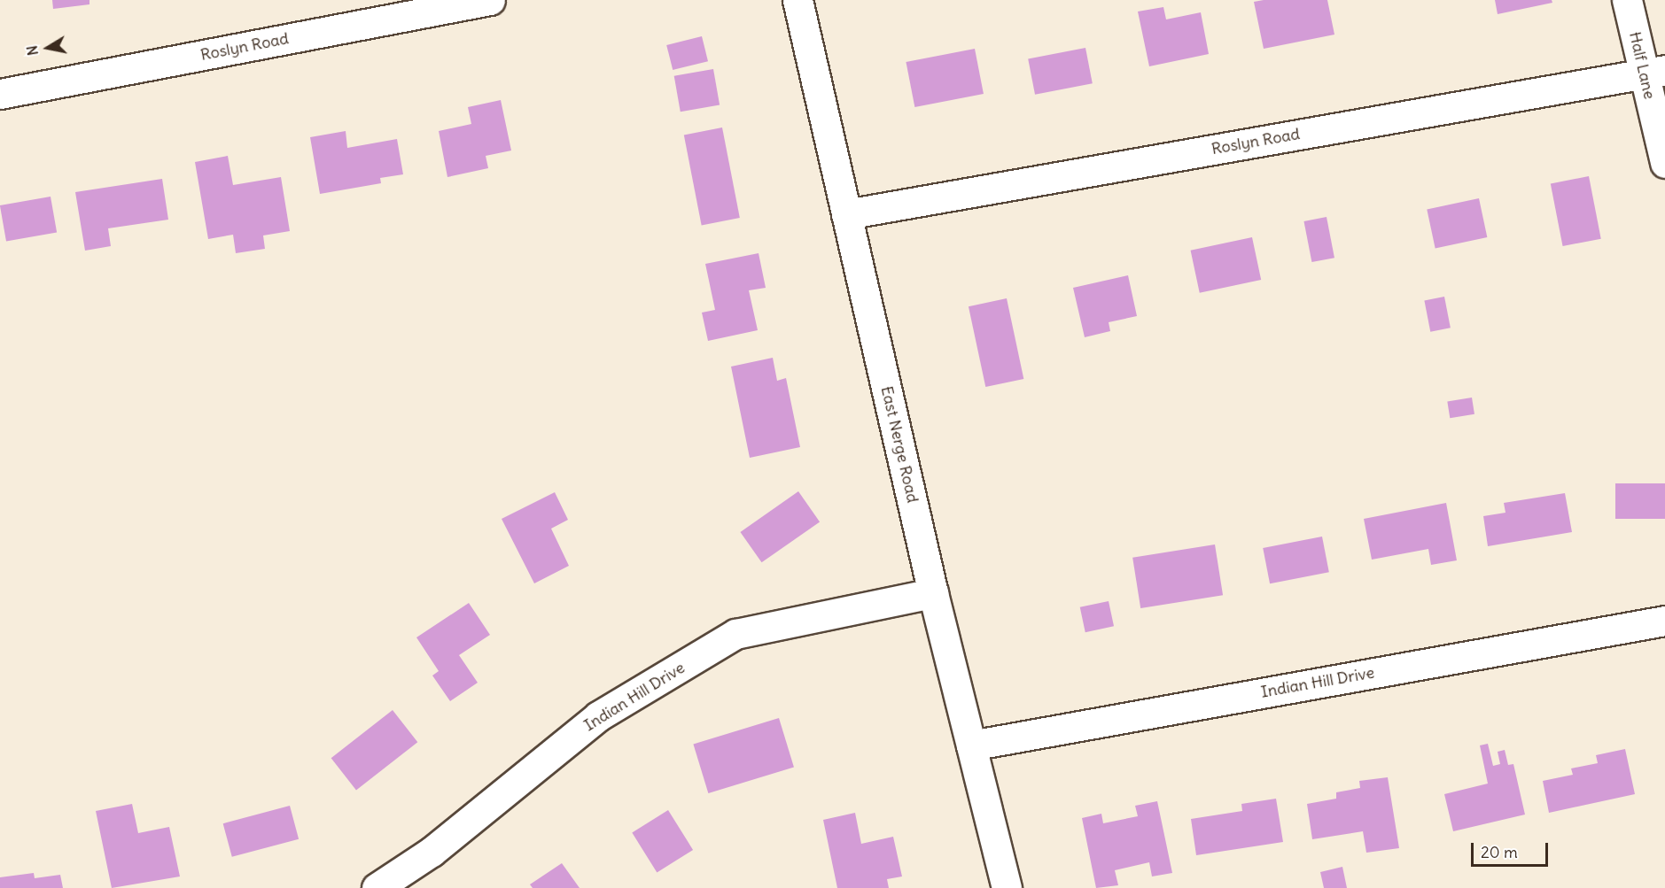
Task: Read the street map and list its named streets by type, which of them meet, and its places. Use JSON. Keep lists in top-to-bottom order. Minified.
{"streets":{"street":["Roslyn Road","Half Lane","East Nerge Road","Indian Hill Drive"]},"crossings":[["Roslyn Road","Half Lane"],["Roslyn Road","East Nerge Road"],["East Nerge Road","Indian Hill Drive"]],"scale_bar":"20 m","north":"left"}
